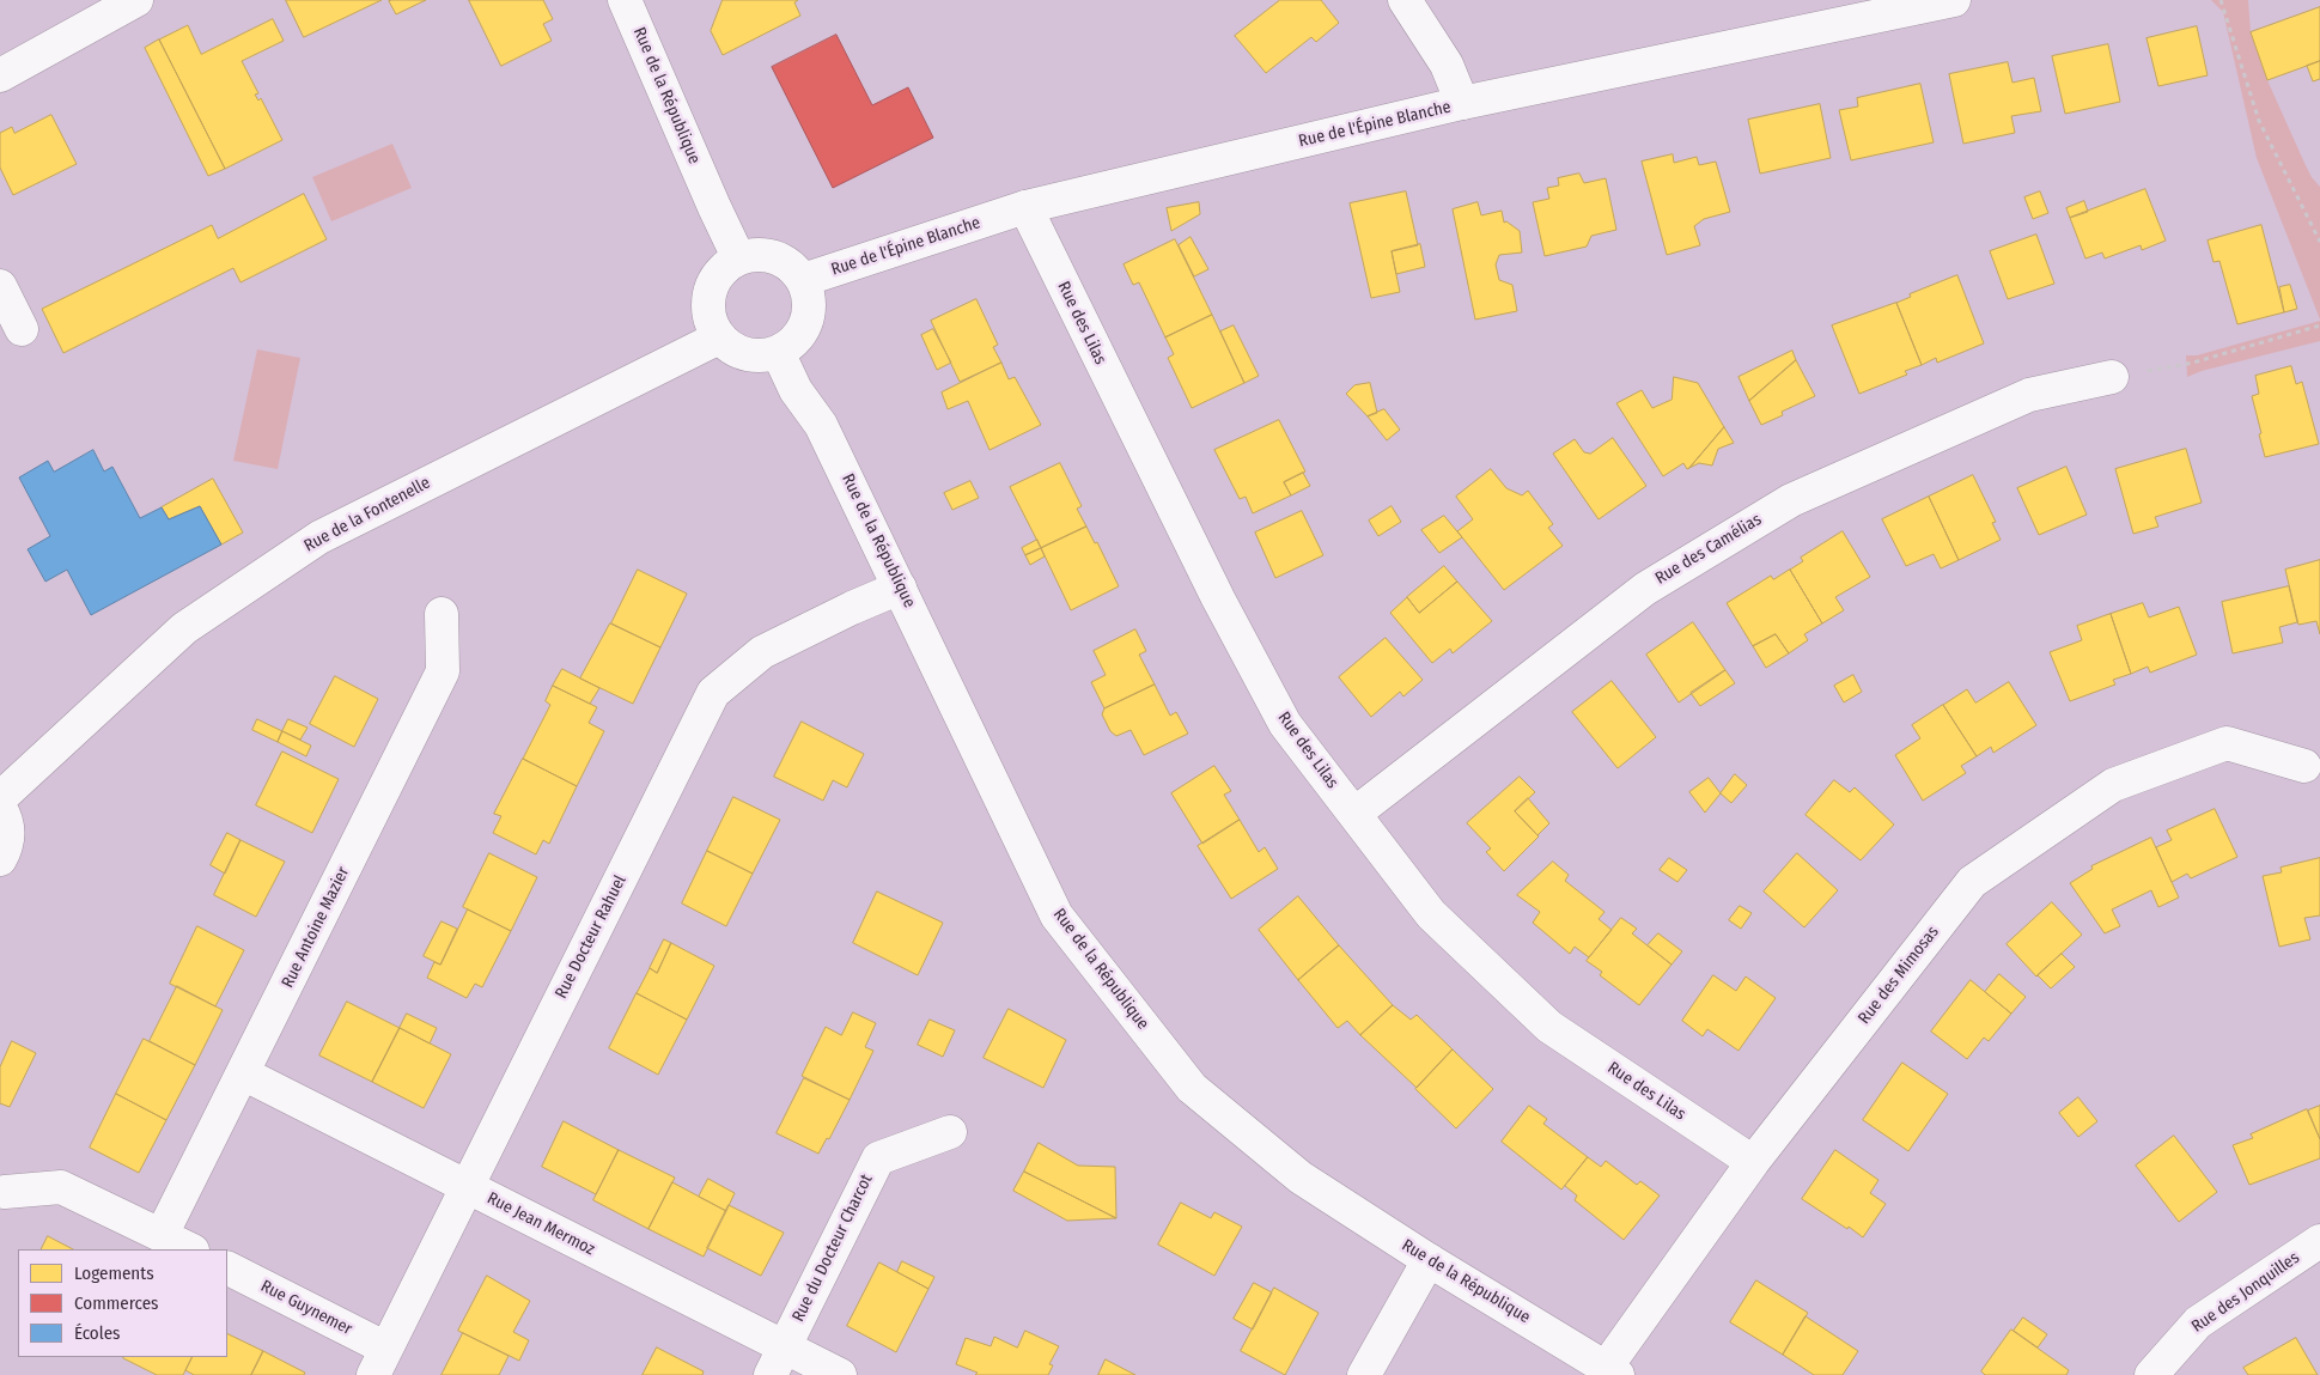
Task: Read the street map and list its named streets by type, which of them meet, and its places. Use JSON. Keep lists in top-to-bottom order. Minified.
{"streets":{"street":["Rue de la République","Rue de l'Épine Blanche","Rue des Lilas","Rue de la Fontenelle","Rue des Camélias","Rue Antoine Mazier","Rue Docteur Rahuel","Rue des Mimosas","Rue Jean Mermoz","Rue du Docteur Charcot","Rue des Jonquilles","Rue Guynemer"]},"crossings":[["Rue de la République","Rue de l'Épine Blanche"],["Rue de la République","Rue de la Fontenelle"],["Rue de la République","Rue Docteur Rahuel"],["Rue de la République","Rue des Mimosas"],["Rue de l'Épine Blanche","Rue des Lilas"],["Rue de l'Épine Blanche","Rue de la Fontenelle"],["Rue des Lilas","Rue des Camélias"],["Rue des Lilas","Rue des Mimosas"],["Rue Antoine Mazier","Rue Jean Mermoz"],["Rue Docteur Rahuel","Rue Jean Mermoz"],["Rue Docteur Rahuel","Rue Guynemer"],["Rue Jean Mermoz","Rue du Docteur Charcot"]],"legend":["Logements","Commerces","Écoles"]}
